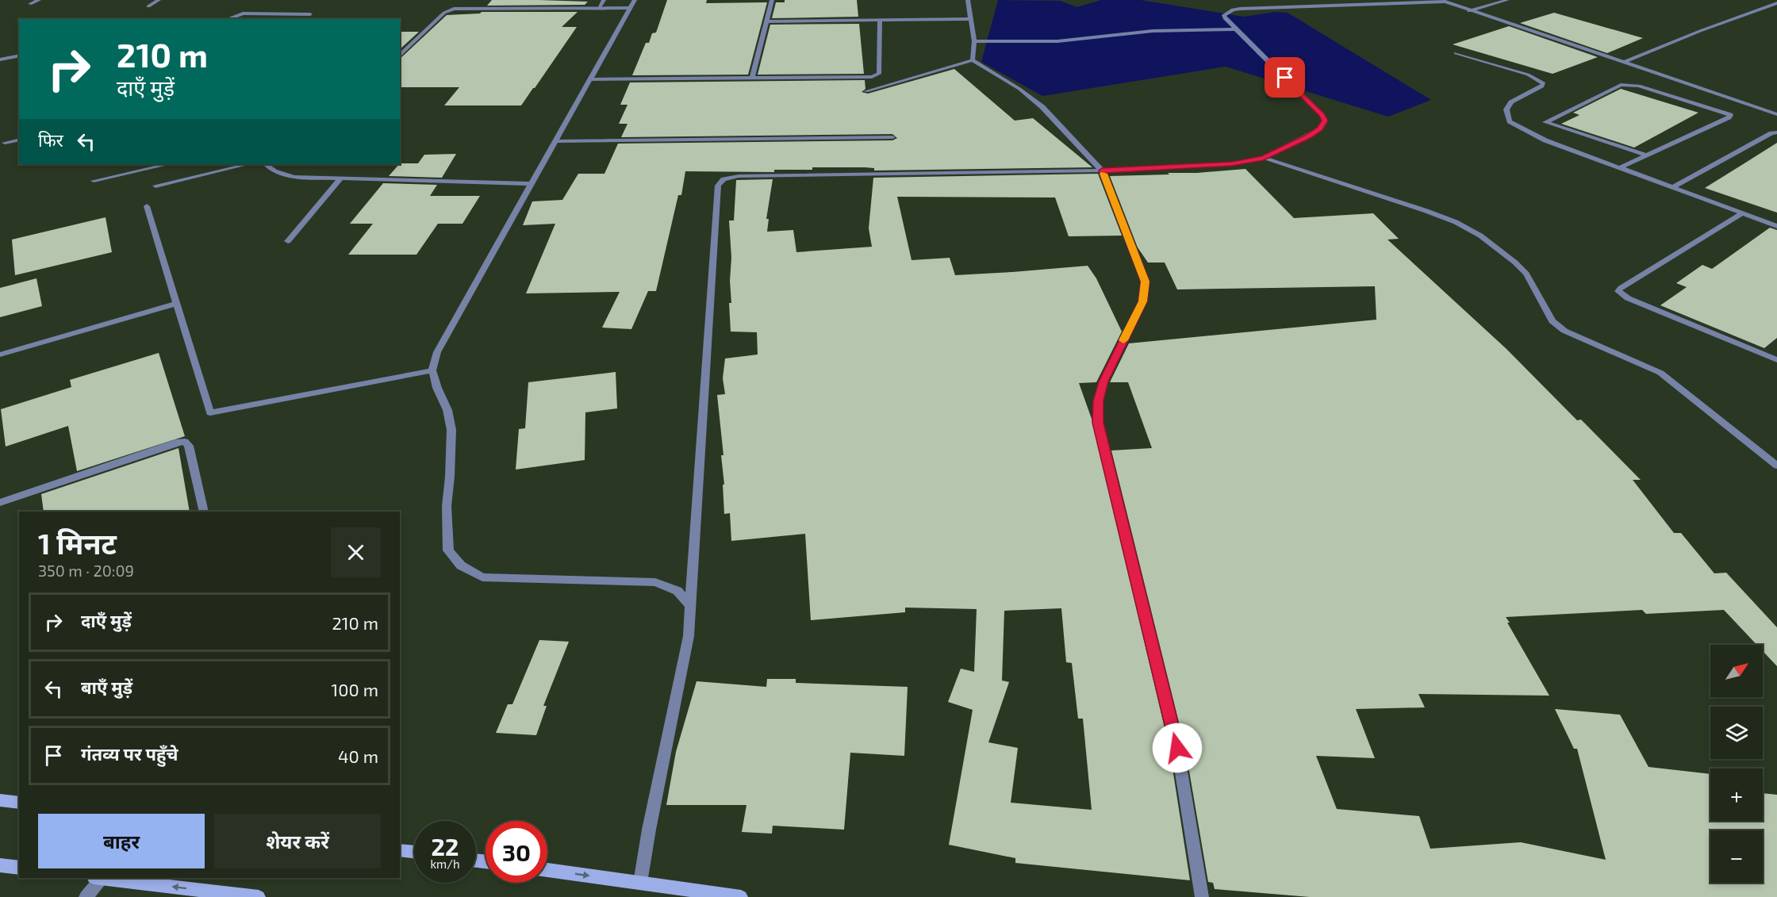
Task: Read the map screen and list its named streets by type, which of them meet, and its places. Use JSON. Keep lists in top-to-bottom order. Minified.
{"north":"top right","page":{"turn":["210 m","दाएँ मुड़ें"],"then":"फिर","heading":["1 मिनट","350 m · 20:09"],"list":[{"name":"दाएँ मुड़ें","value":"210 m"},{"name":"बाएँ मुड़ें","value":"100 m"},{"name":"गंतव्य पर पहुँचे","value":"40 m"}],"map_buttons":["+","−"],"buttons":["बाहर","शेयर करें"],"speed":"22 km/h","limit":"30"}}
